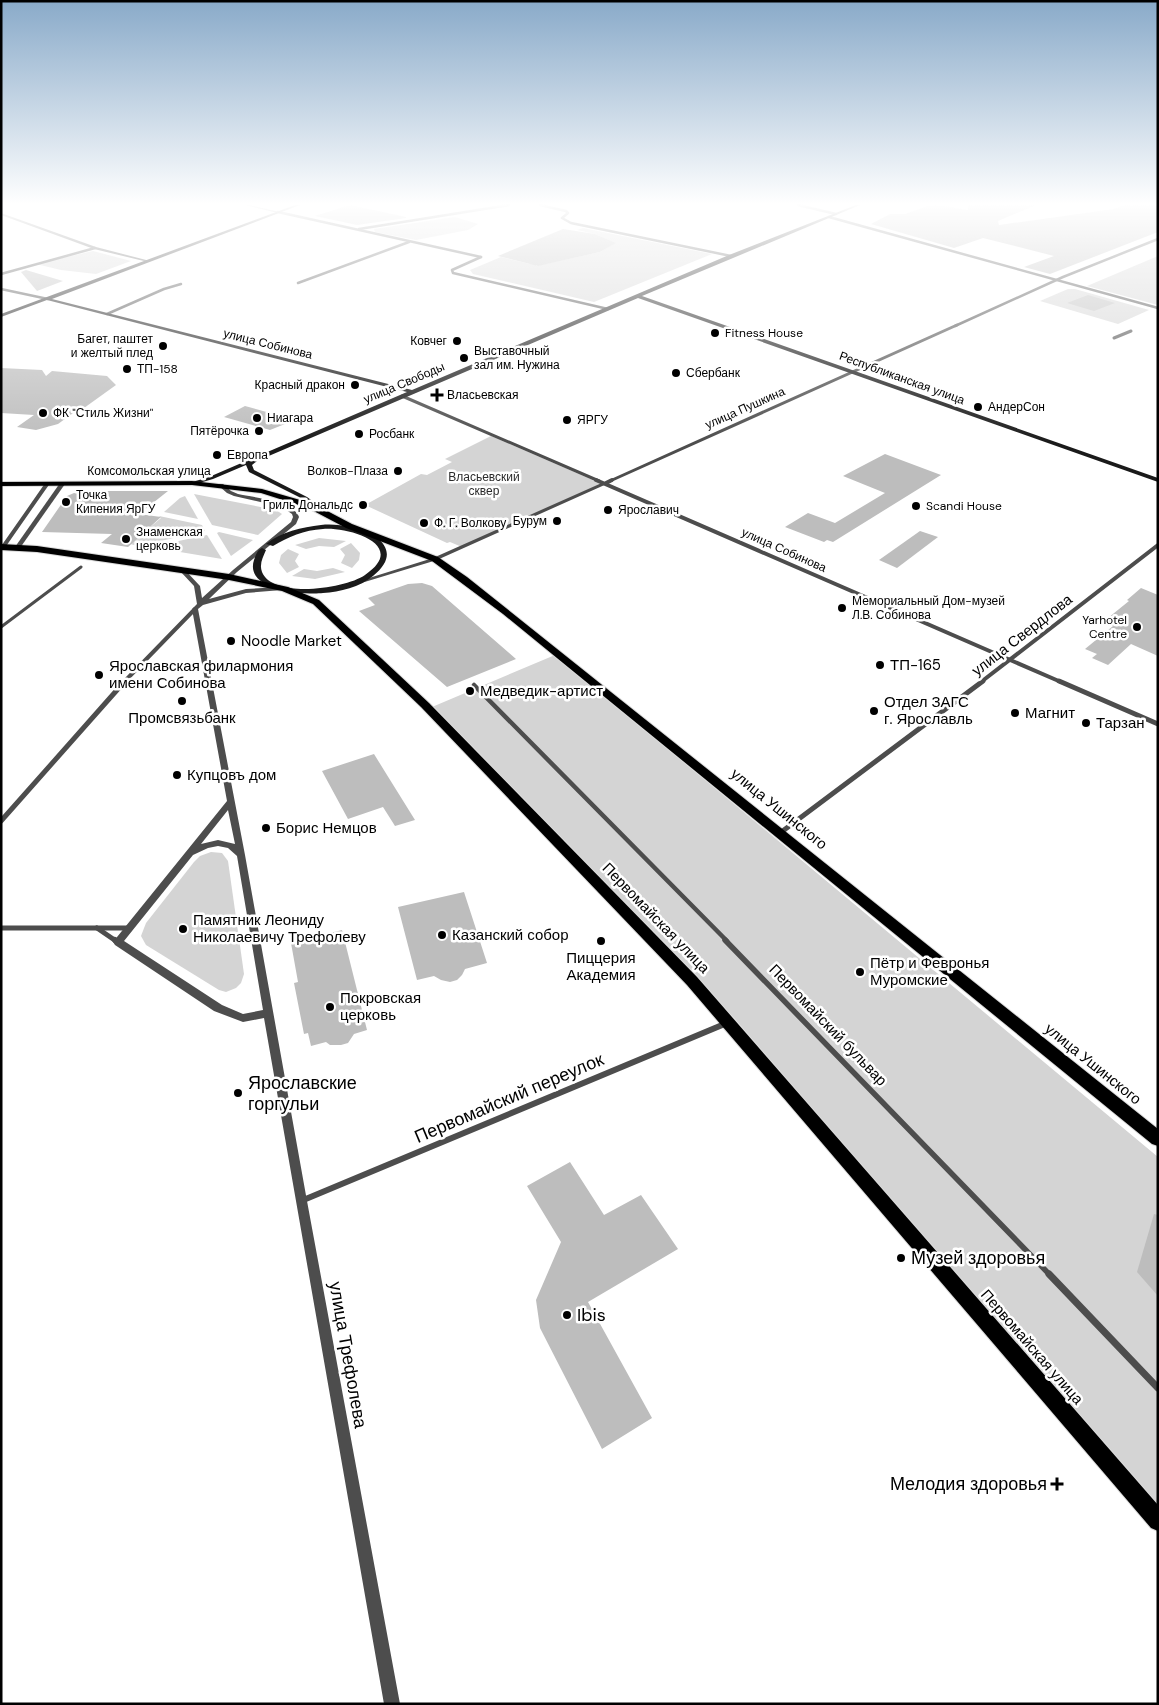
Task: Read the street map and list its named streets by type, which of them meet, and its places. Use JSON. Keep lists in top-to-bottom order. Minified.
{"streets":{"main road":["улица Собинова","Республиканская улица","улица Свободы","Комсомольская улица","улица Ушинского","Первомайская улица"],"street":["улица Пушкина","улица Свердлова","Первомайский бульвар","Первомайский переулок","улица Трефолева"]},"crossings":[["улица Собинова","улица Свободы"],["улица Собинова","улица Пушкина"],["улица Собинова","улица Свердлова"],["Республиканская улица","улица Свободы"],["Республиканская улица","улица Пушкина"],["улица Свободы","Комсомольская улица"],["улица Пушкина","улица Ушинского"],["Комсомольская улица","улица Ушинского"],["улица Свердлова","улица Ушинского"],["Первомайская улица","Первомайский переулок"],["Первомайская улица","улица Трефолева"],["Первомайский переулок","улица Трефолева"]],"parks":["Власьевский сквер"],"places":{"other":["Fitness House","Ковчег","Багет, паштет и желтый плед","Выставочный зал им. Нужина","ТП-158","Сбербанк","Красный дракон","АндерСон","ФК \"Стиль Жизни\"","Ниагара","ЯРГУ","Пятёрочка","Росбанк","Европа","Волков-Плаза","Точка Кипения ЯрГУ","Гриль Дональдс","Scandi House","Ярославич","Бурум","Ф. Г. Волкову","Знаменская церковь","Мемориальный Дом-музей Л.В. Собинова","Yarhotel Centre","Noodle Market","ТП-165","Ярославская филармония имени Собинова","Медведик-артист","Промсвязьбанк","Отдел ЗАГС г. Ярославль","Магнит","Тарзан","Купцовъ дом","Борис Немцов","Памятник Леониду Николаевичу Трефолеву","Казанский собор","Пиццерия Академия","Пётр и Февронья Муромские","Покровская церковь","Ярославские горгульи","Музей здоровья","Ibis"],"health":["Власьевская","Мелодия здоровья"]}}
